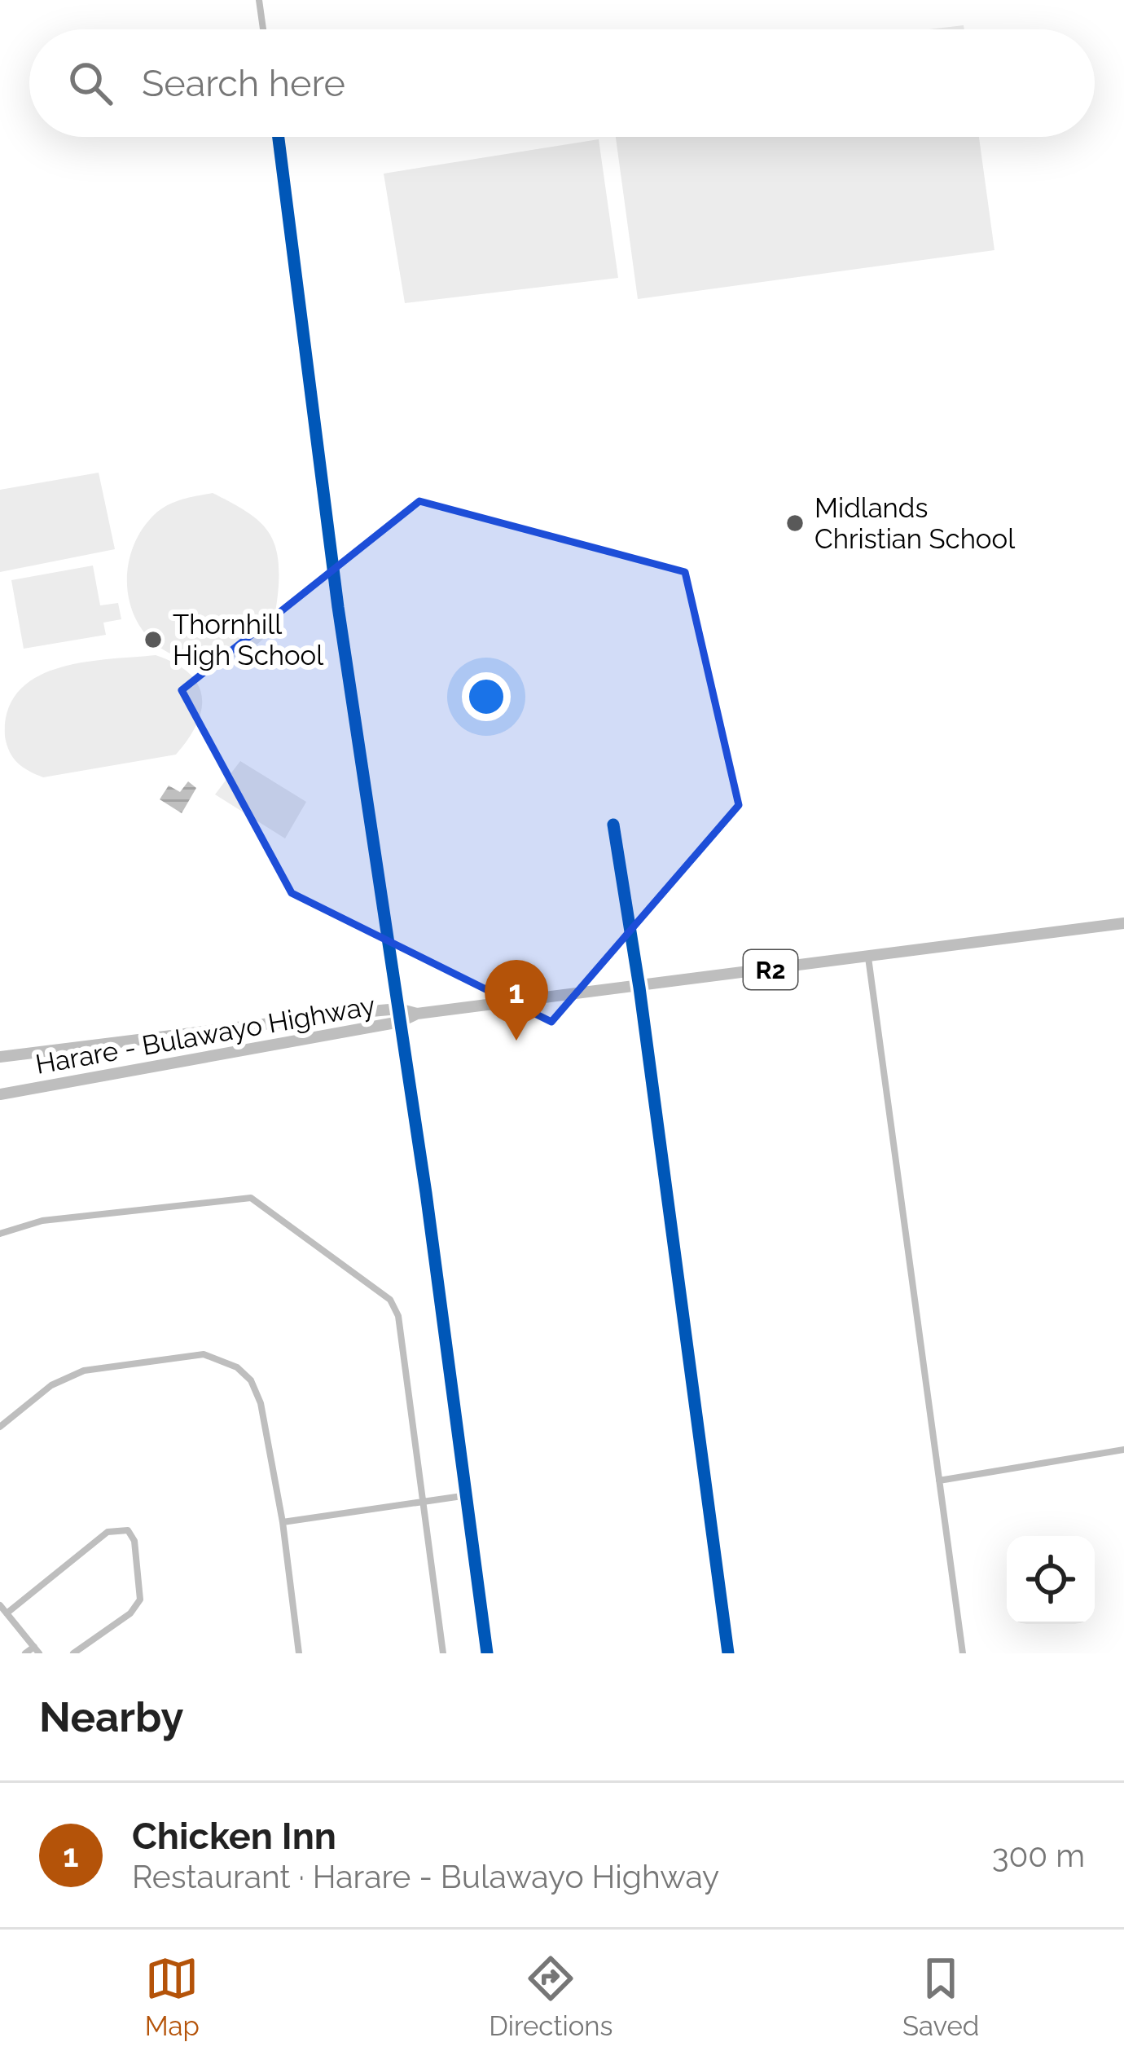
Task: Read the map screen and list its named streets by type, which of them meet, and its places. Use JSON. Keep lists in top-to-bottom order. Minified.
{"streets":{"highway":["R2","Harare - Bulawayo Highway"]},"places":["Midlands Christian School","Thornhill High School"],"page":{"search":"Search here","pins":"1","heading":"Nearby","list":[{"mark":"1","name":"Chicken Inn","note":"Restaurant · Harare - Bulawayo Highway","value":"300 m"}],"nav":["Map","Directions","Saved"]}}
